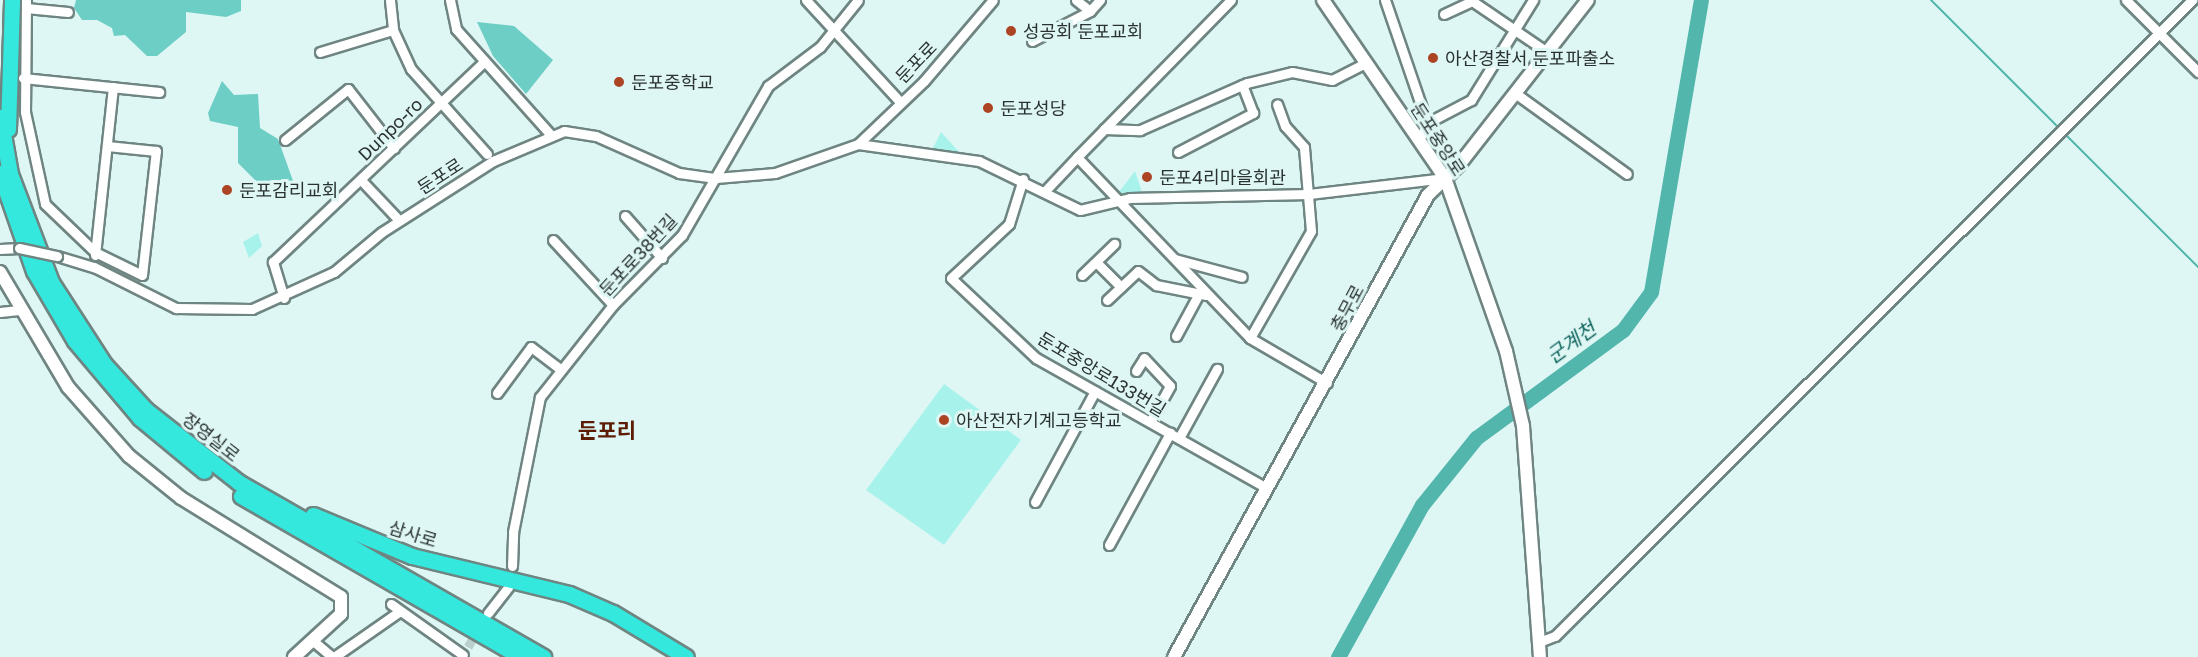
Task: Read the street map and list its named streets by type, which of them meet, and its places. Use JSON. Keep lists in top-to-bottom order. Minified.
{"streets":{"highway":["장영실로","삼사로"],"street":["둔포로","Dunpo-ro","둔포중앙로","둔포로38번길","충무로","둔포중앙로133번길"]},"crossings":[["둔포로","Dunpo-ro"],["둔포로","둔포중앙로"],["둔포로","둔포로38번길"],["둔포로","충무로"],["둔포로","둔포중앙로133번길"],["둔포중앙로","충무로"],["충무로","둔포중앙로133번길"],["장영실로","삼사로"]],"districts":["둔포리"],"water":["군계천"],"places":["성공회 둔포교회","아산경찰서 둔포파출소","둔포중학교","둔포성당","둔포4리마을회관","둔포감리교회","아산전자기계고등학교"]}
